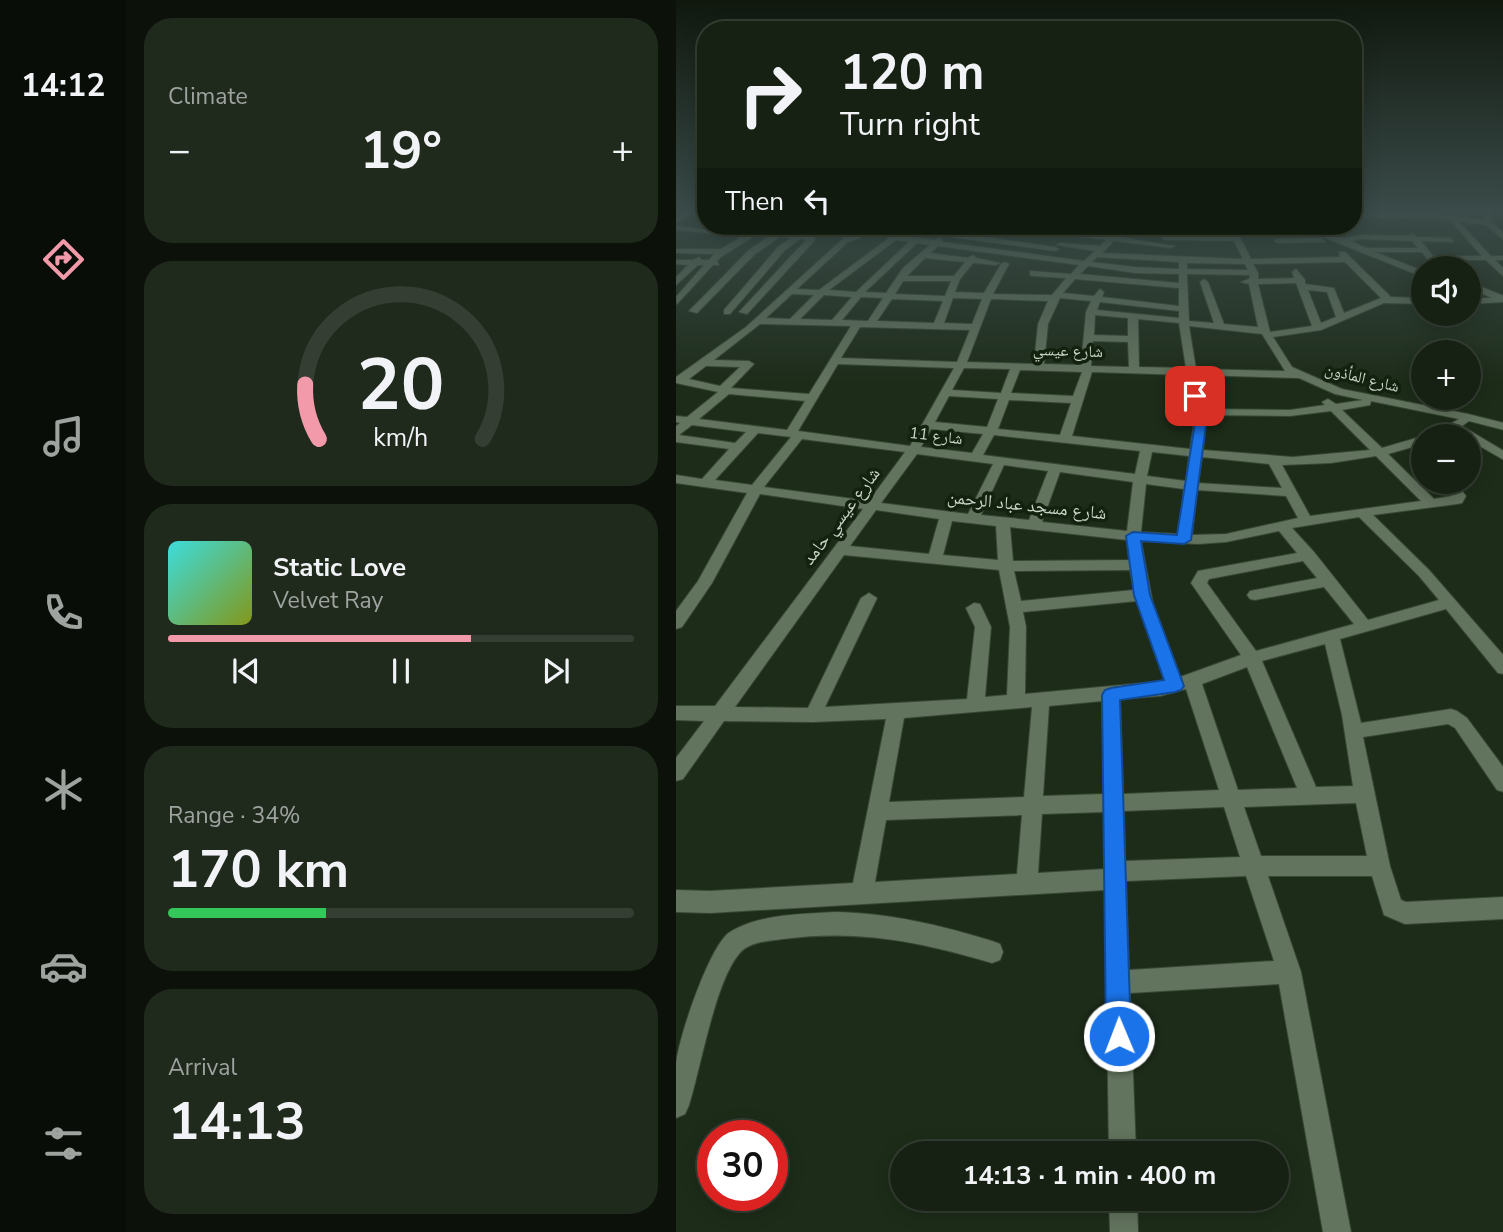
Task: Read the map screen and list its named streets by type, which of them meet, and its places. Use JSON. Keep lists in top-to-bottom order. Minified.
{"streets":{"street":["شارع عيسي","شارع المأذون","شارع 11","شارع مسجد عباد الرحمن","شارع عيسي حامد"]},"crossings":[["شارع عيسي","شارع المأذون"],["شارع عيسي","شارع عيسي حامد"],["شارع 11","شارع عيسي حامد"],["شارع مسجد عباد الرحمن","شارع عيسي حامد"]],"page":{"tabs":"14:12","tile":["Climate",["Range · 34%","170 km"],["Arrival","14:13"]],"turn":["120 m","Turn right"],"heat":["−","19°","+"],"then":"Then","map_buttons":["+","−"],"song":["Static Love","Velvet Ray"],"limit":"30","trip":"14:13 · 1 min · 400 m","gauge":["20","km/h"]}}
